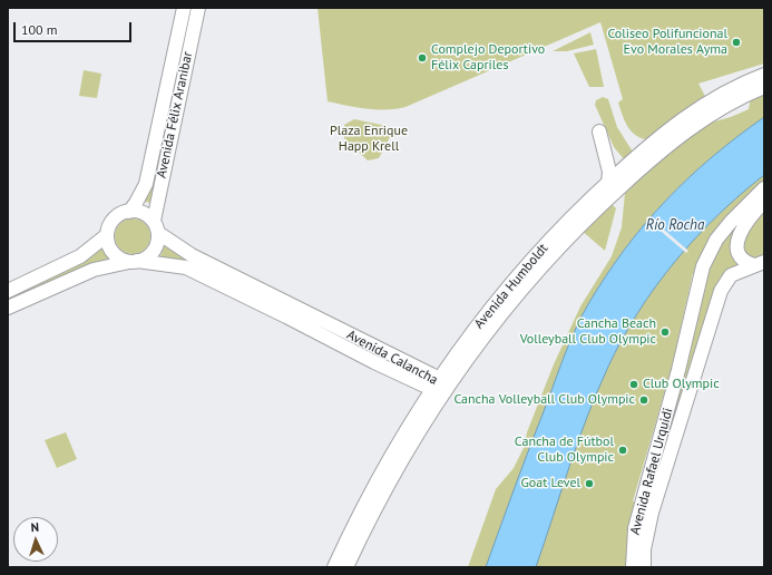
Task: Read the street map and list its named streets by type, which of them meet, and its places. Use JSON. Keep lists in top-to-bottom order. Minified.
{"streets":{"main road":["Avenida Félix Aranibar","Avenida Humboldt","Avenida Calancha","Avenida Rafael Urquidi"]},"crossings":[["Avenida Félix Aranibar","Avenida Calancha"],["Avenida Humboldt","Avenida Calancha"]],"water":["Río Rocha"],"parks":["Plaza Enrique Happ Krell"],"places":["Coliseo Polifuncional Evo Morales Ayma","Complejo Deportivo Félix Capriles","Cancha Beach Volleyball Club Olympic","Club Olympic","Cancha Volleyball Club Olympic","Cancha de Fútbol Club Olympic","Goat Level"],"scale_bar":"100 m","north":"top"}
